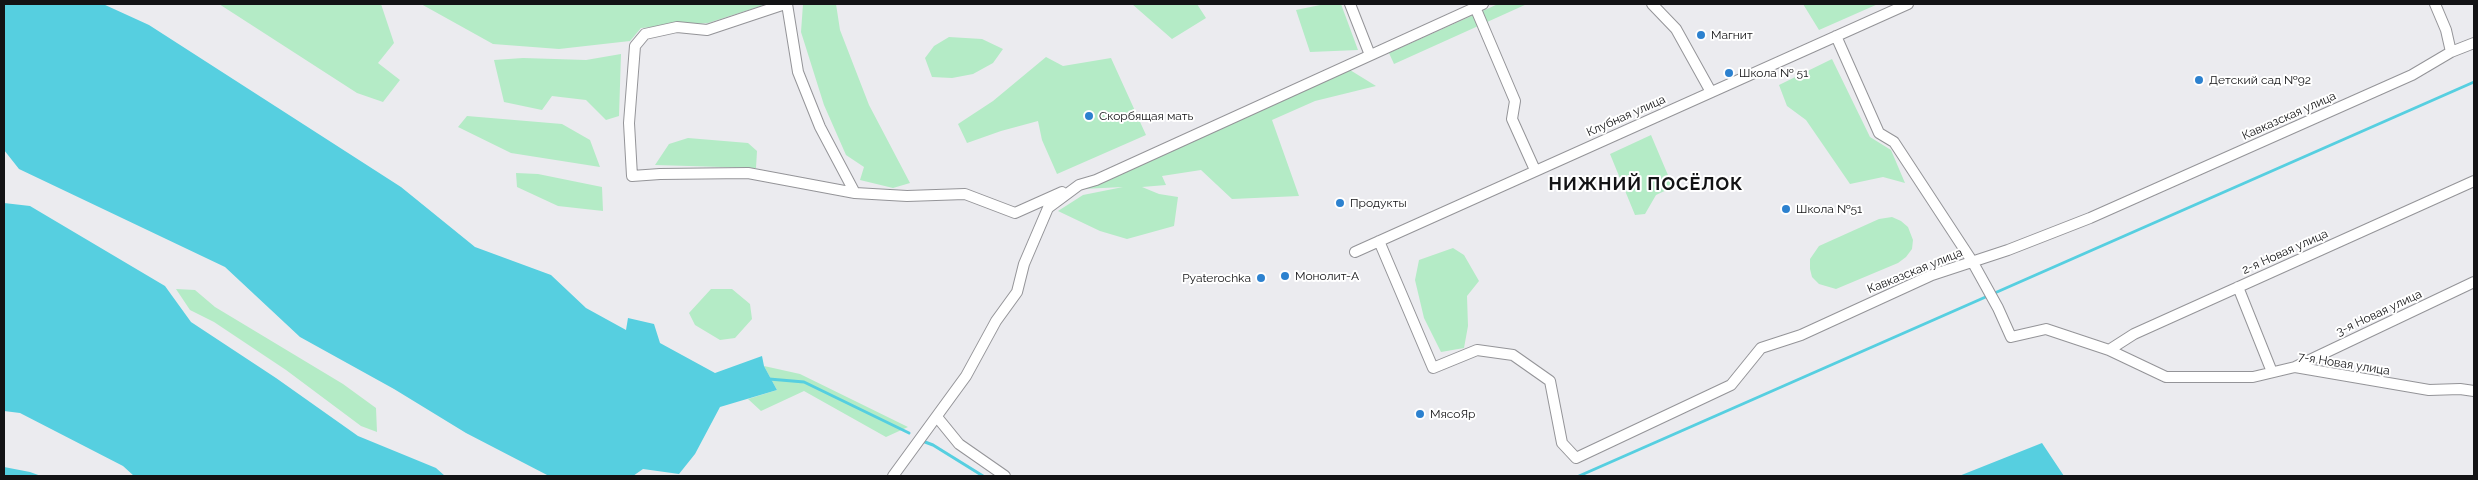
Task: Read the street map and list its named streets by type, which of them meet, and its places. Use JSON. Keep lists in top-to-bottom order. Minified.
{"streets":{"street":["Клубная улица","Кавказская улица","2-я Новая улица","3-я Новая улица","7-я Новая улица"]},"crossings":[["Клубная улица","Кавказская улица"],["Кавказская улица","7-я Новая улица"],["2-я Новая улица","7-я Новая улица"],["3-я Новая улица","7-я Новая улица"]],"districts":["НИЖНИЙ ПОСЁЛОК"],"places":["Магнит","Школа № 51","Детский сад №92","Скорбящая мать","Продукты","Школа №51","Монолит-А","Pyaterochka","МясоЯр"]}
